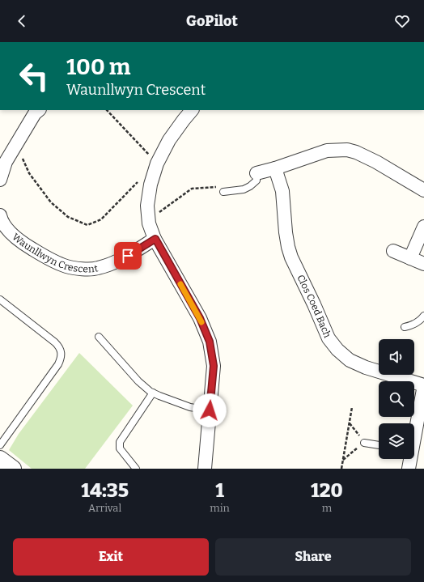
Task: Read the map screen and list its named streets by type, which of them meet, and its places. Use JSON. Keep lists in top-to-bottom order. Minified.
{"streets":{"street":["Waunllwyn Crescent","Clos Coed Bach"]},"page":{"header":"GoPilot","turn":["100 m","Waunllwyn Crescent"],"eta":["14:35","Arrival","1","min","120","m"],"buttons":["Exit","Share"]}}
